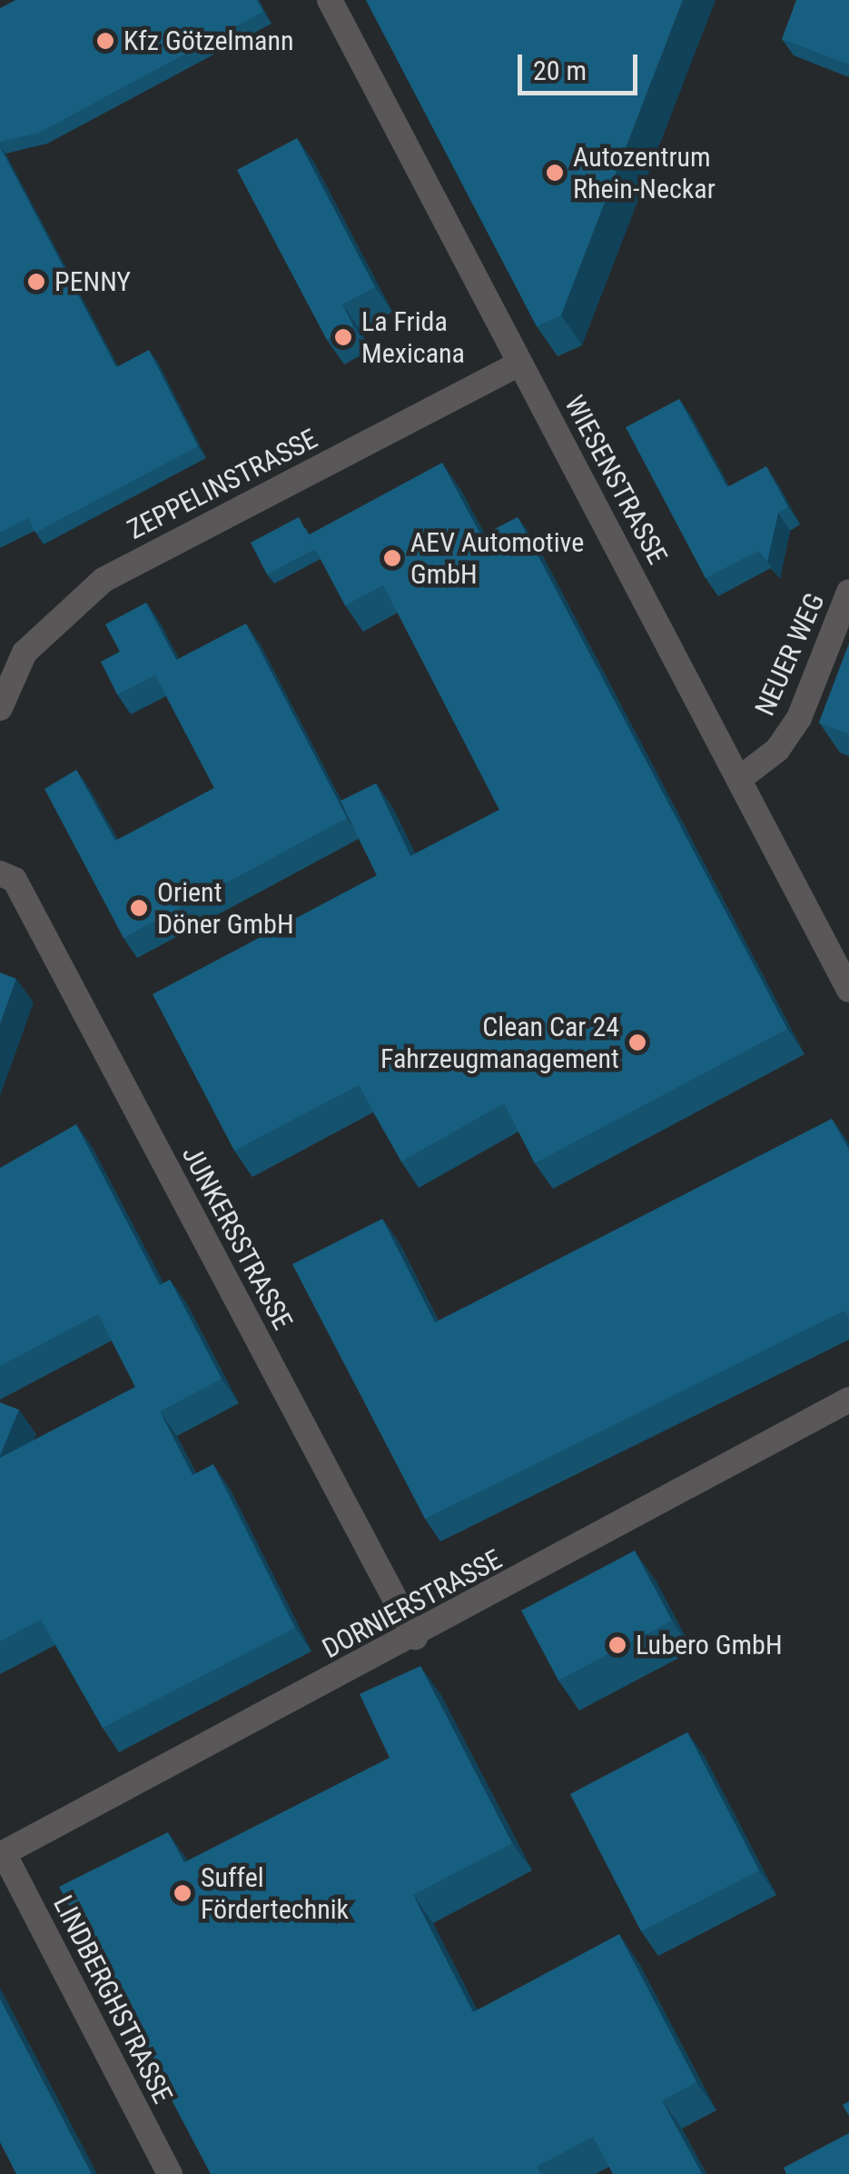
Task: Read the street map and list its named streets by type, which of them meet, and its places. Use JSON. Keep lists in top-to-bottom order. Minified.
{"streets":{"street":["WIESENSTRASSE","ZEPPELINSTRASSE","NEUER WEG","JUNKERSSTRASSE","DORNIERSTRASSE","LINDBERGHSTRASSE"]},"crossings":[["WIESENSTRASSE","ZEPPELINSTRASSE"],["WIESENSTRASSE","NEUER WEG"],["JUNKERSSTRASSE","DORNIERSTRASSE"],["DORNIERSTRASSE","LINDBERGHSTRASSE"]],"places":["Kfz Götzelmann","Autozentrum Rhein-Neckar","PENNY","La Frida Mexicana","AEV Automotive GmbH","Orient Döner GmbH","Clean Car 24 Fahrzeugmanagement","Lubero GmbH","Suffel Fördertechnik"],"scale_bar":"20 m"}
